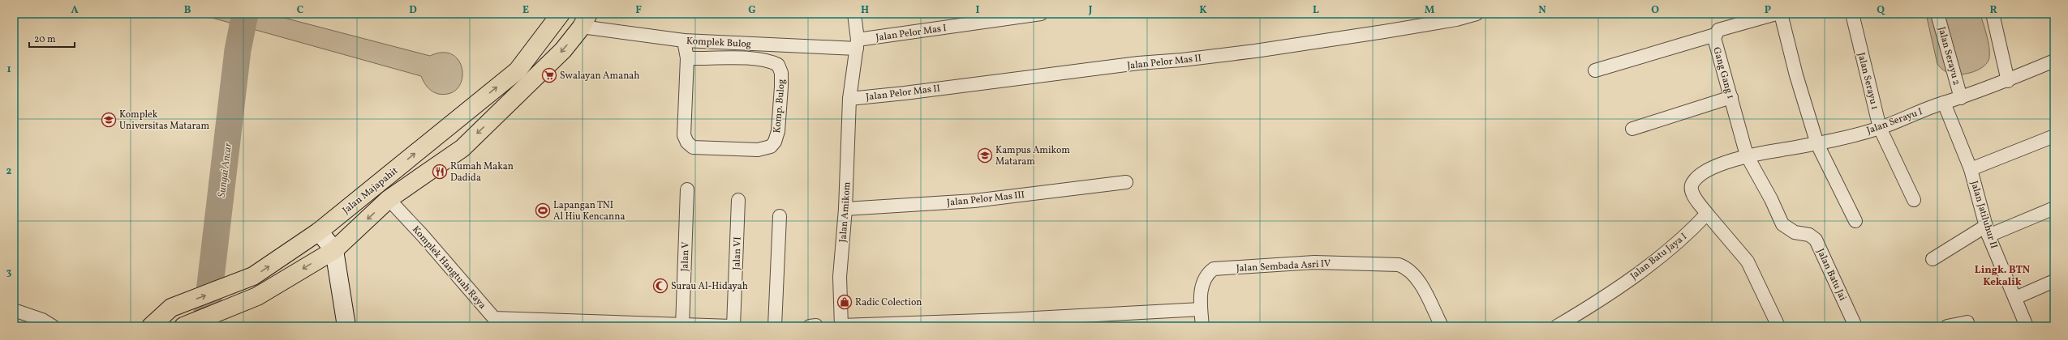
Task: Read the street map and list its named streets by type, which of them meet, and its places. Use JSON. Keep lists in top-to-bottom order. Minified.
{"streets":{"main road":["Jalan Majapahit"],"street":["Jalan Pelor Mas I","Komplek Bulog","Jalan Serayu 2","Jalan Pelor Mas II","Gang Gang 1","Jalan Serayu 1","Komp. Bulog","Jalan Serayu I","Jalan Pelor Mas III","Jalan Amikom","Jalan Jatiluhur II","Jalan VI","Jalan Batu Jaya I","Jalan V","Jalan Sembada Asri IV","Komplek Hangtuah Raya","Jalan Batu Jai"]},"crossings":[["Jalan Pelor Mas I","Komplek Bulog"],["Jalan Pelor Mas I","Jalan Amikom"],["Komplek Bulog","Komp. Bulog"],["Komplek Bulog","Jalan Majapahit"],["Komplek Bulog","Jalan Amikom"],["Jalan Serayu 2","Jalan Serayu I"],["Jalan Pelor Mas II","Jalan Amikom"],["Gang Gang 1","Jalan Serayu I"],["Gang Gang 1","Jalan Batu Jai"],["Jalan Serayu 1","Jalan Serayu I"],["Jalan Serayu I","Jalan Jatiluhur II"],["Jalan Serayu I","Jalan Batu Jaya I"],["Jalan Serayu I","Jalan Batu Jai"],["Jalan Majapahit","Komplek Hangtuah Raya"],["Jalan Pelor Mas III","Jalan Amikom"],["Jalan VI","Komplek Hangtuah Raya"],["Jalan V","Komplek Hangtuah Raya"]],"districts":["Lingk. BTN Kekalik"],"water":["Sungai Ancar"],"places":{"supermarket":["Swalayan Amanah"],"school or university":["Komplek Universitas Mataram","Kampus Amikom Mataram"],"restaurant":["Rumah Makan Dadida"],"sports":["Lapangan TNI Al Hiu Kencanna"],"mosque":["Surau Al-Hidayah"],"shop":["Radic Colection"]},"scale_bar":"20 m","grid":{"columns":["A","B","C","D","E","F","G","H","I","J","K","L","M","N","O","P","Q","R"],"rows":["1","2","3"]}}
